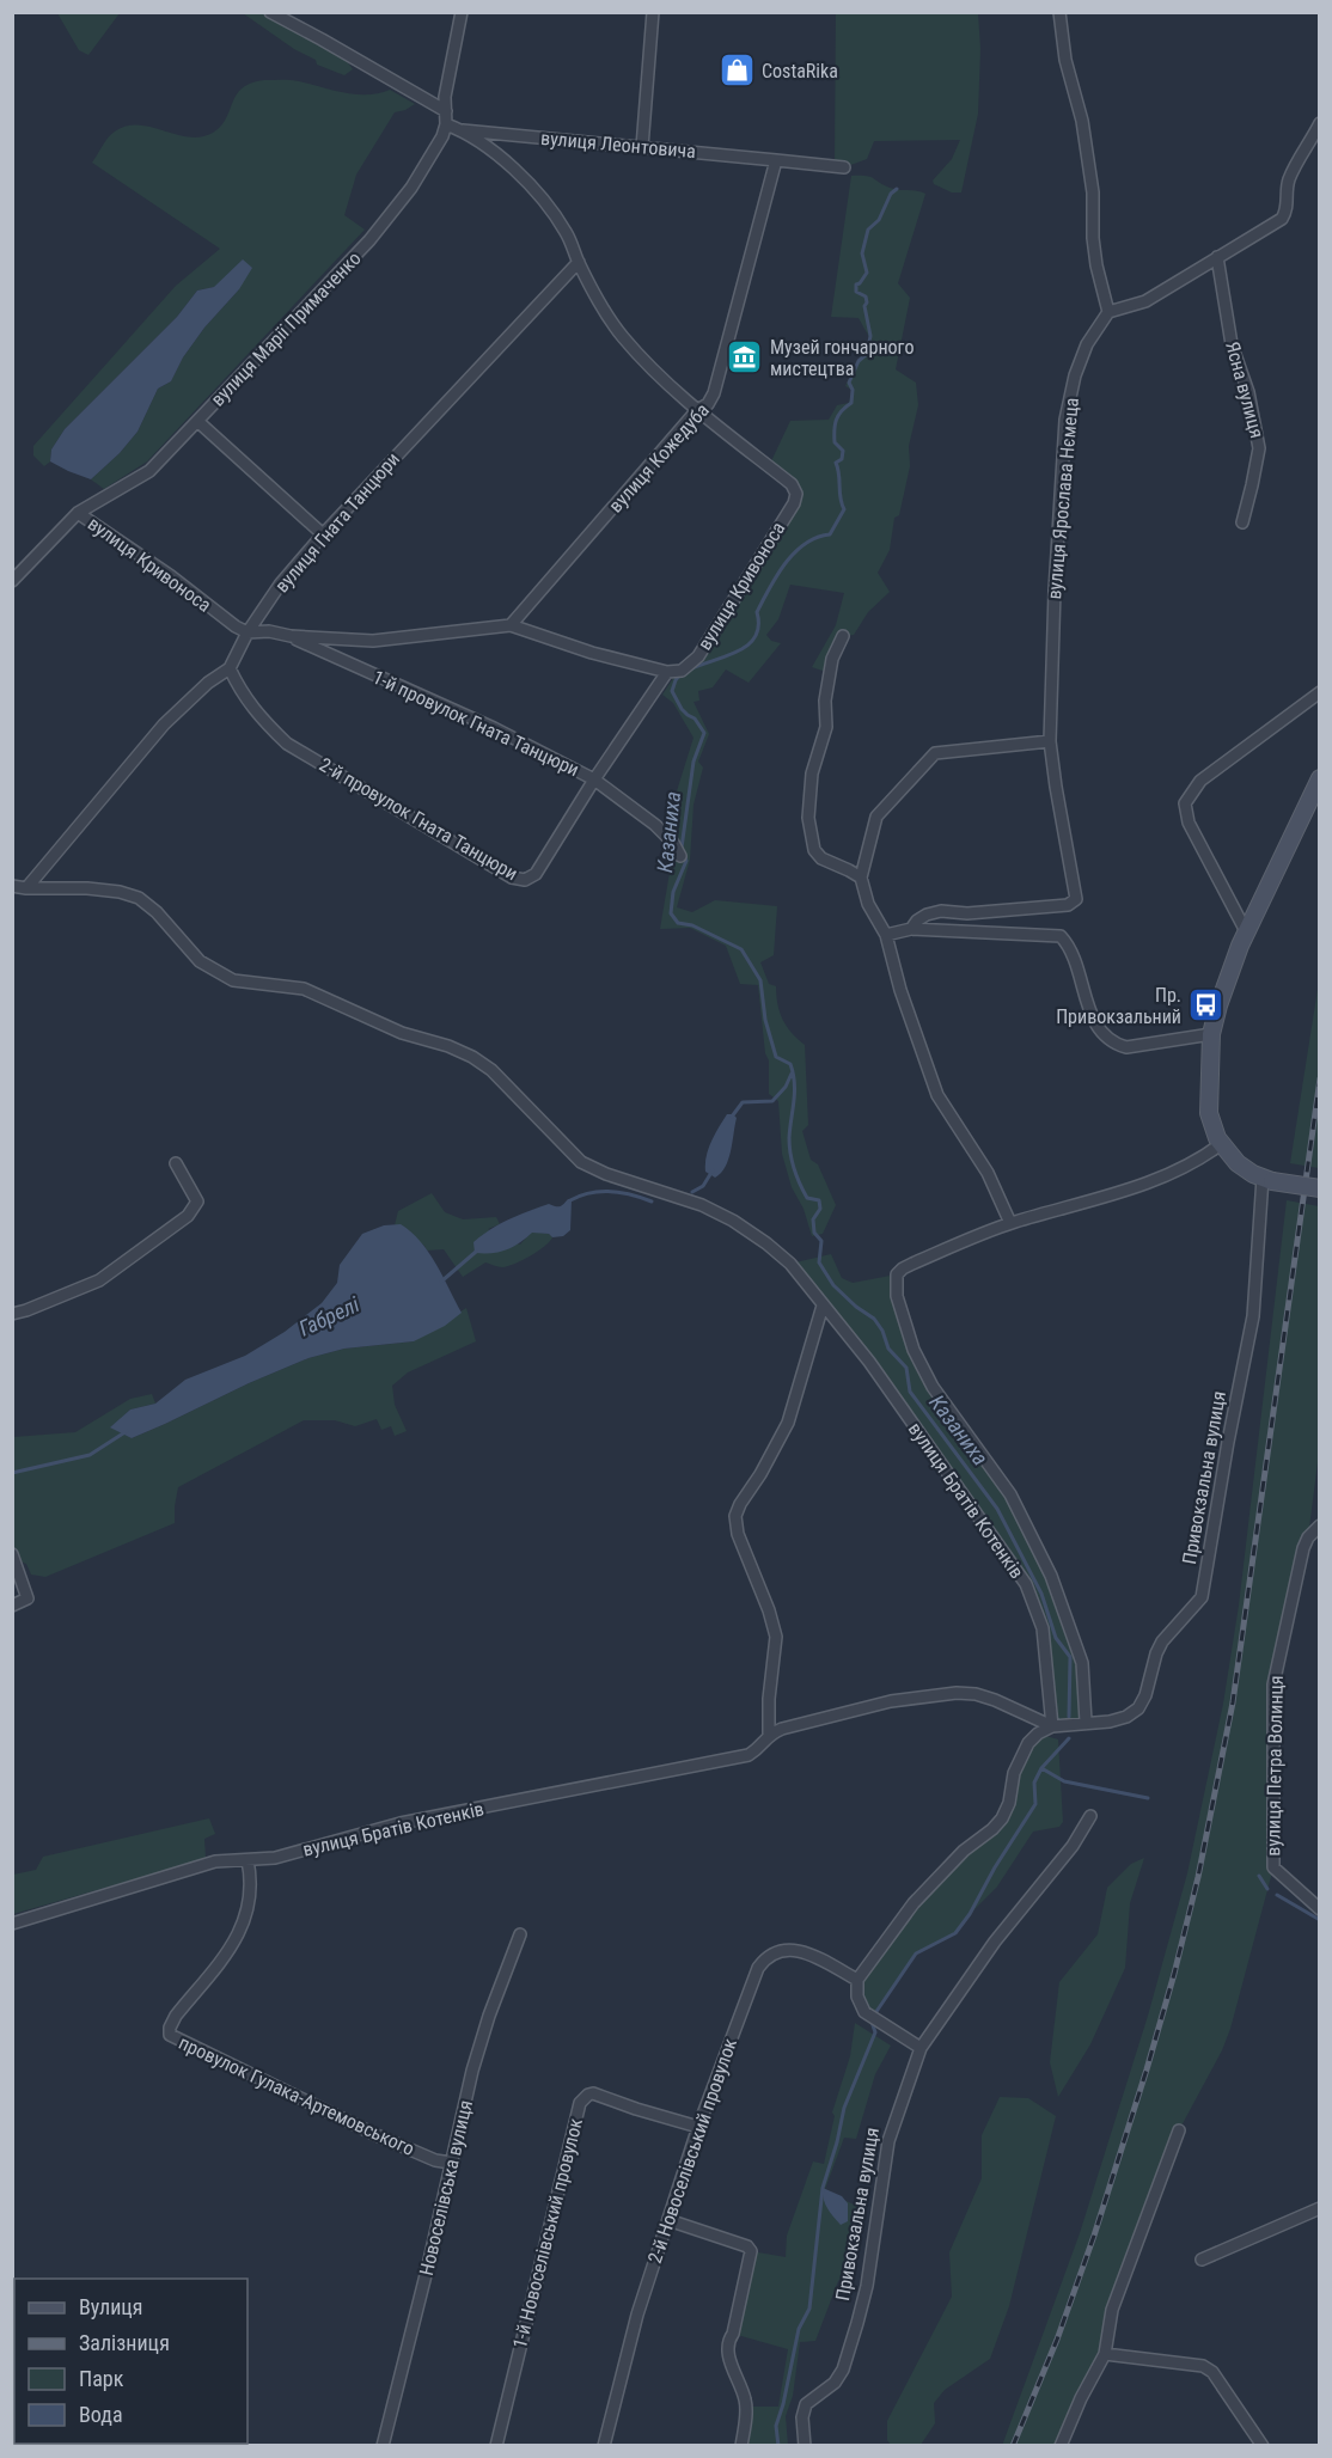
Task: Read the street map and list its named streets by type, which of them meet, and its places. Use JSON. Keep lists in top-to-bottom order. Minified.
{"streets":{"street":["вулиця Леонтовича","вулиця Марії Примаченко","Ясна вулиця","вулиця Кожедуба","вулиця Ярослава Нємеца","вулиця Гната Танцюри","вулиця Кривоноса","1-й провулок Гната Танцюри","2-й провулок Гната Танцюри","Привокзальна вулиця","вулиця Братів Котенків","вулиця Петра Волинця","провулок Гулака-Артемовського","2-й Новоселівський провулок","Новоселівська вулиця","1-й Новоселівський провулок"]},"crossings":[["вулиця Леонтовича","вулиця Кожедуба"],["вулиця Леонтовича","вулиця Кривоноса"],["вулиця Марії Примаченко","вулиця Кривоноса"],["вулиця Кожедуба","вулиця Кривоноса"],["вулиця Гната Танцюри","вулиця Кривоноса"],["вулиця Гната Танцюри","2-й провулок Гната Танцюри"],["вулиця Гната Танцюри","вулиця Братів Котенків"],["вулиця Кривоноса","1-й провулок Гната Танцюри"],["вулиця Кривоноса","2-й провулок Гната Танцюри"],["1-й провулок Гната Танцюри","2-й провулок Гната Танцюри"],["Привокзальна вулиця","вулиця Братів Котенків"],["вулиця Братів Котенків","провулок Гулака-Артемовського"],["провулок Гулака-Артемовського","Новоселівська вулиця"],["2-й Новоселівський провулок","1-й Новоселівський провулок"]],"water":["Казаниха","Габрелі"],"places":{"shop":["CostaRika"],"museum":["Музей гончарного мистецтва"],"bus stop":["Пр. Привокзальний"]},"legend":["Вулиця","Залізниця","Парк","Вода"]}
